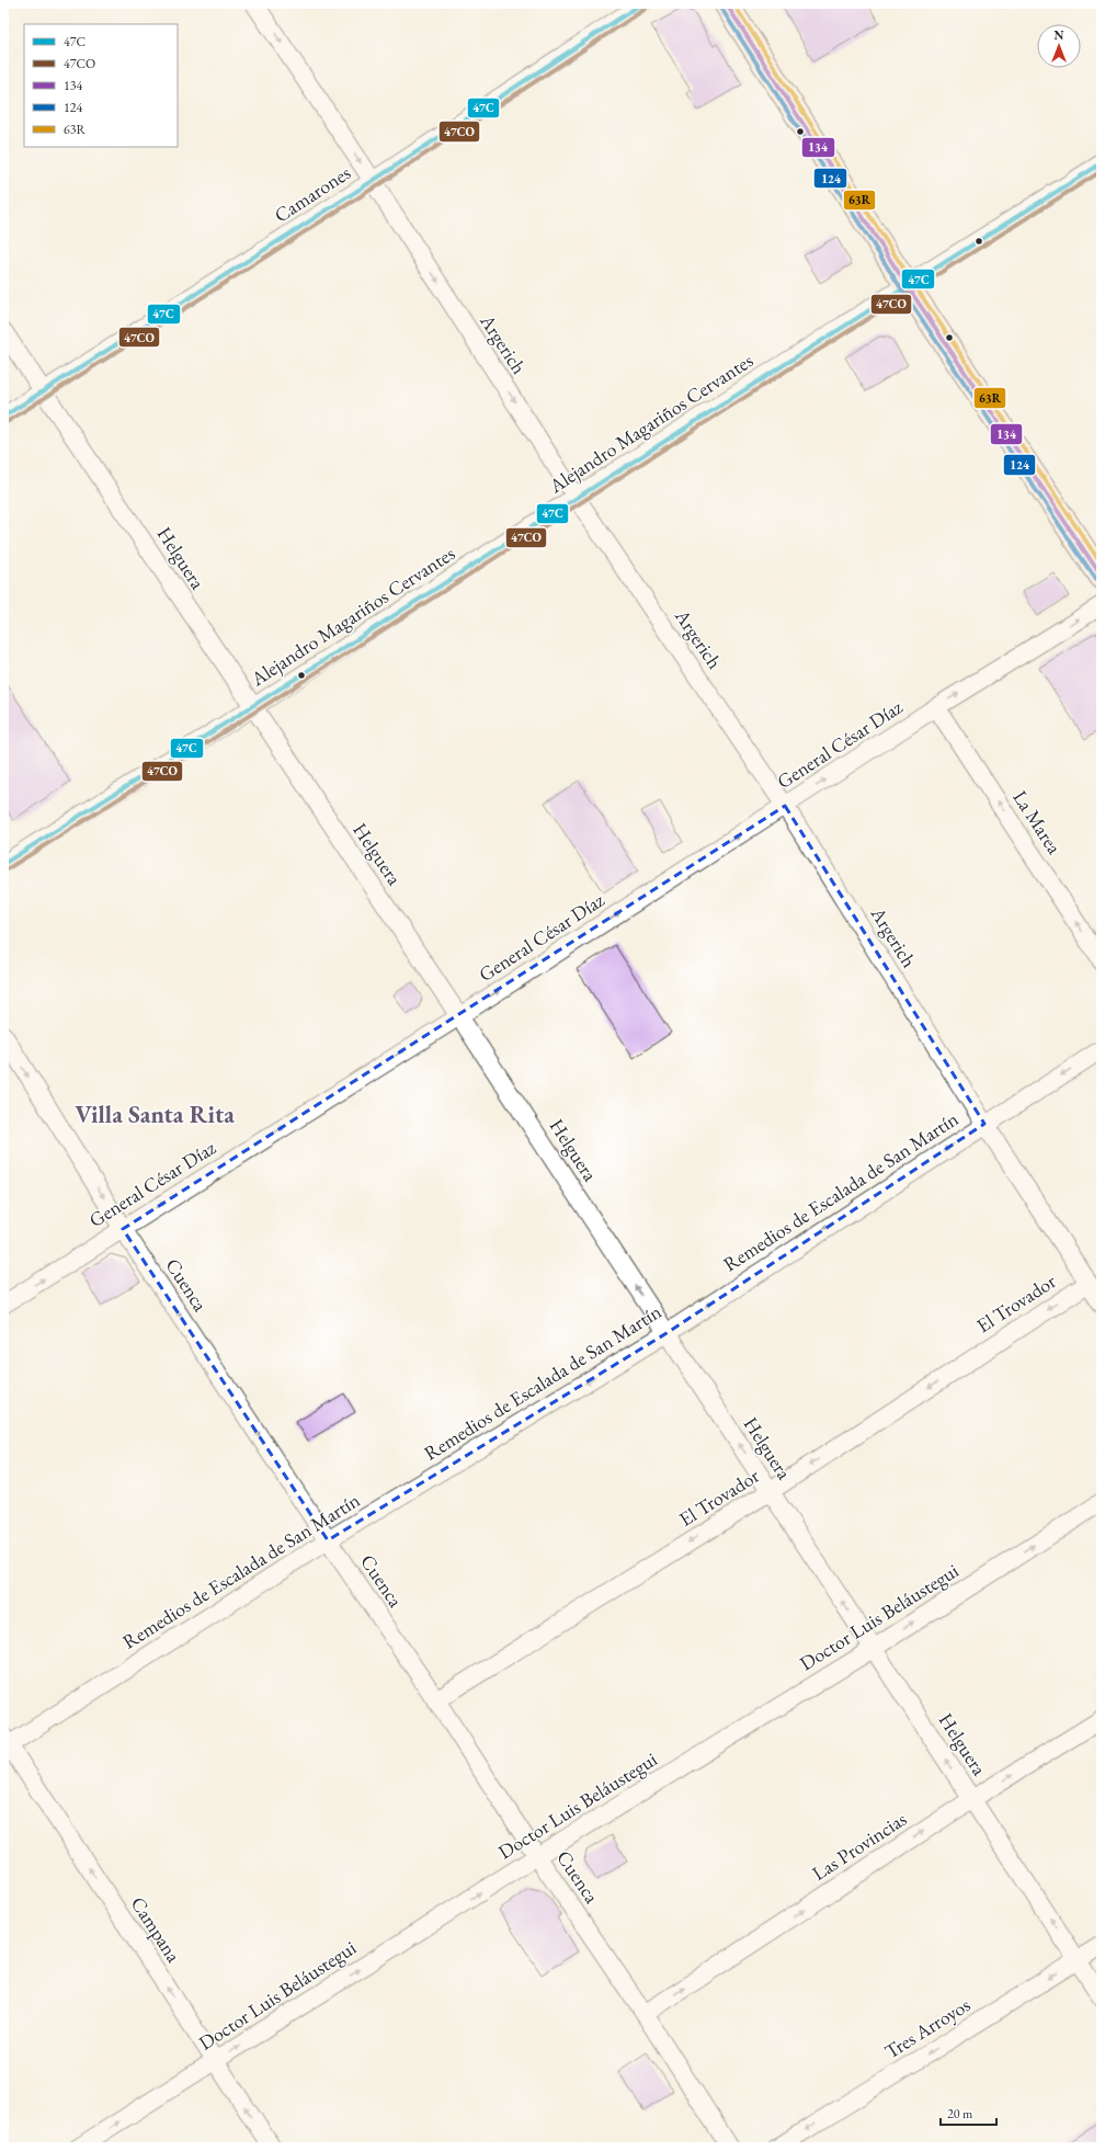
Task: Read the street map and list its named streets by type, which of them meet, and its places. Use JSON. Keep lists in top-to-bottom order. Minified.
{"streets":{"street":["Camarones","Argerich","Alejandro Magariños Cervantes","Helguera","General César Díaz","La Marea","Remedios de Escalada de San Martín","Cuenca","El Trovador","Doctor Luis Beláustegui","Las Provincias","Campana","Tres Arroyos"]},"crossings":[["Camarones","Argerich"],["Camarones","Helguera"],["Argerich","Alejandro Magariños Cervantes"],["Argerich","General César Díaz"],["Argerich","Remedios de Escalada de San Martín"],["Argerich","El Trovador"],["Alejandro Magariños Cervantes","Helguera"],["Helguera","General César Díaz"],["Helguera","Remedios de Escalada de San Martín"],["Helguera","El Trovador"],["Helguera","Doctor Luis Beláustegui"],["Helguera","Las Provincias"],["Helguera","Tres Arroyos"],["General César Díaz","La Marea"],["General César Díaz","Cuenca"],["Remedios de Escalada de San Martín","Cuenca"],["Remedios de Escalada de San Martín","Campana"],["Cuenca","El Trovador"],["Cuenca","Doctor Luis Beláustegui"],["Cuenca","Las Provincias"],["Doctor Luis Beláustegui","Campana"]],"one_way":["Argerich","Helguera","General César Díaz","La Marea","Remedios de Escalada de San Martín","Cuenca","El Trovador","Doctor Luis Beláustegui","Las Provincias","Campana","Tres Arroyos"],"districts":["Villa Santa Rita"],"lines":["transit line 47C","transit line 134","transit line 63R","transit line 124","transit line 47CO"],"legend":["47C","47CO","134","124","63R"],"scale_bar":"20 m","north":"top"}
